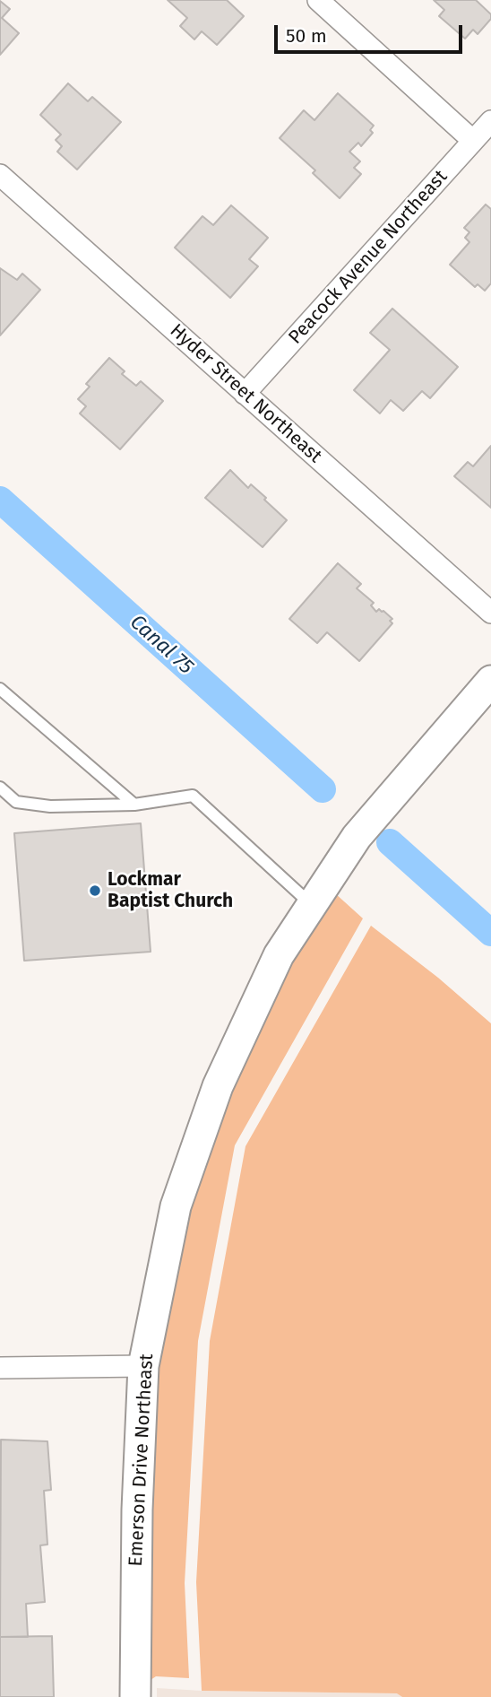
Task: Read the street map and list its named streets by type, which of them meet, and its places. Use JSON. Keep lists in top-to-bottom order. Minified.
{"streets":{"street":["Peacock Avenue Northeast","Hyder Street Northeast","Emerson Drive Northeast"]},"crossings":[["Peacock Avenue Northeast","Hyder Street Northeast"]],"water":["Canal 75"],"places":["Lockmar Baptist Church"],"scale_bar":"50 m"}
